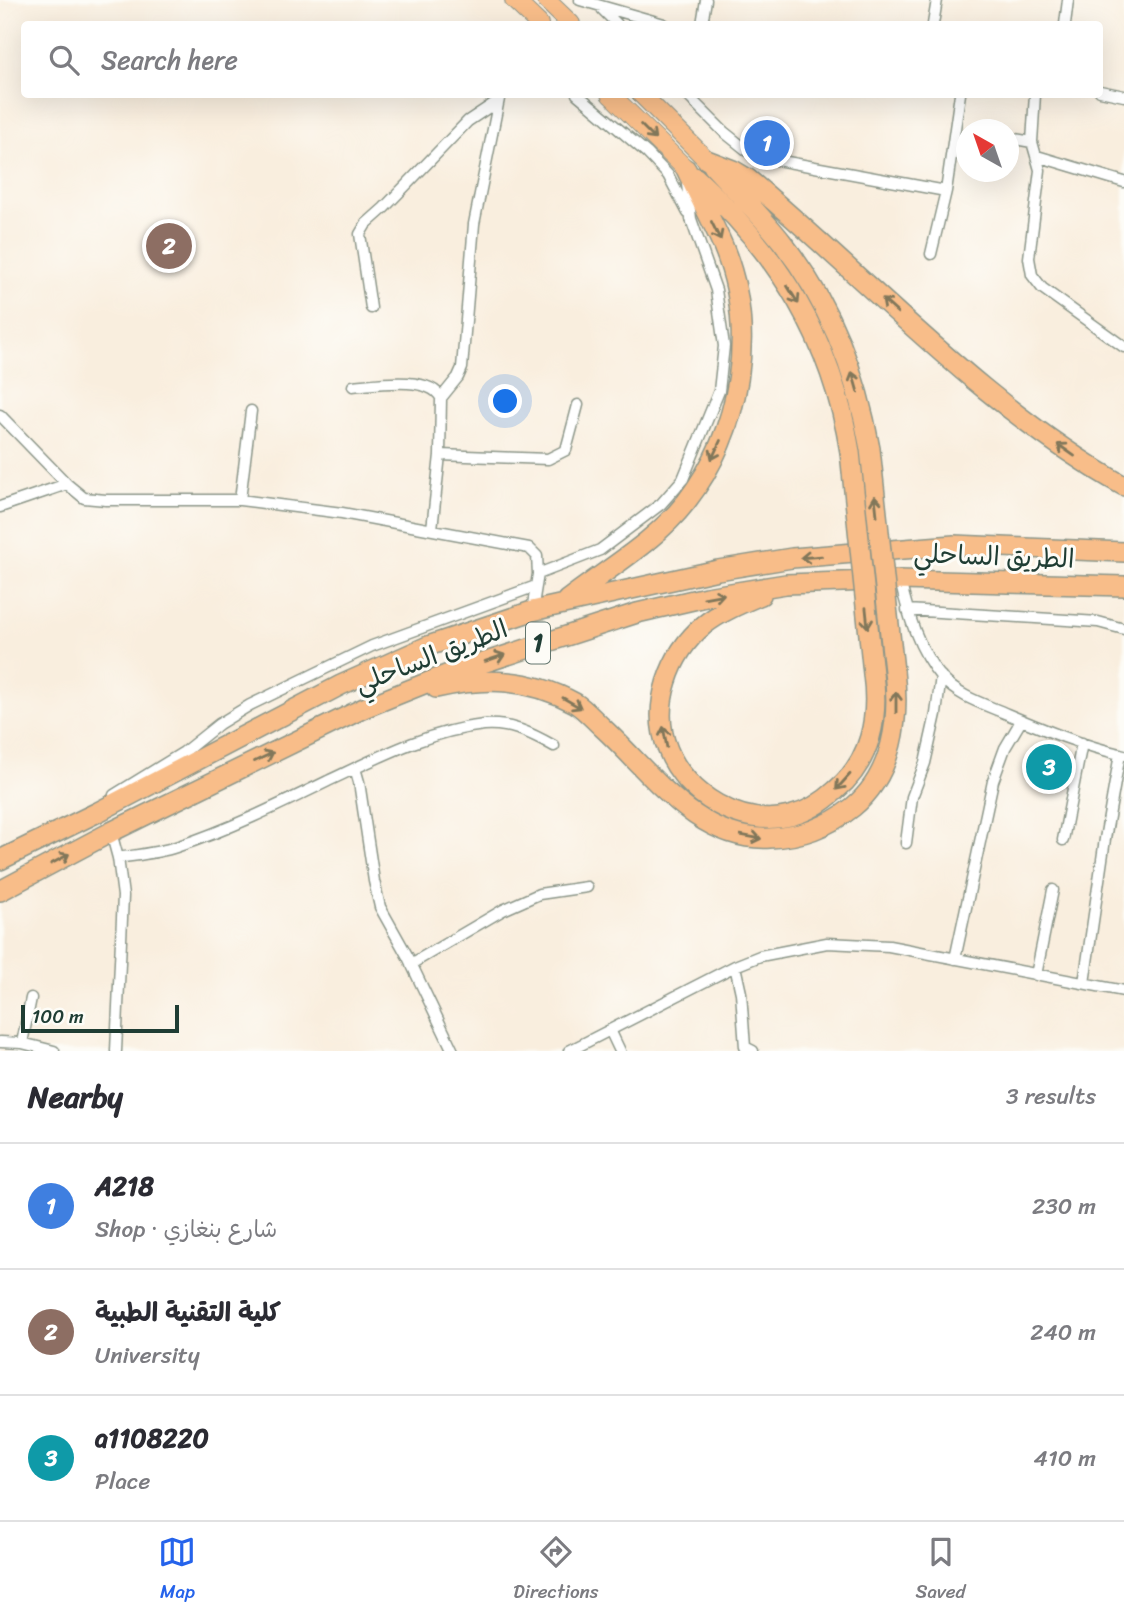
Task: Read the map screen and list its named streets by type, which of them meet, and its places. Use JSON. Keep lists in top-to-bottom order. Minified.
{"streets":{"highway":["الطريق الساحلي","1"]},"scale_bar":"100 m","north":"top left","page":{"search":"Search here","pins":["1","2","3"],"scale":"100 m","heading":["Nearby","3 results"],"list":[{"mark":"1","name":"A218","note":"Shop · شارع بنغازي","value":"230 m"},{"mark":"2","name":"كلية التقنية الطبية","note":"University","value":"240 m"},{"mark":"3","name":"a1108220","note":"Place","value":"410 m"}],"nav":["Map","Directions","Saved"]}}
